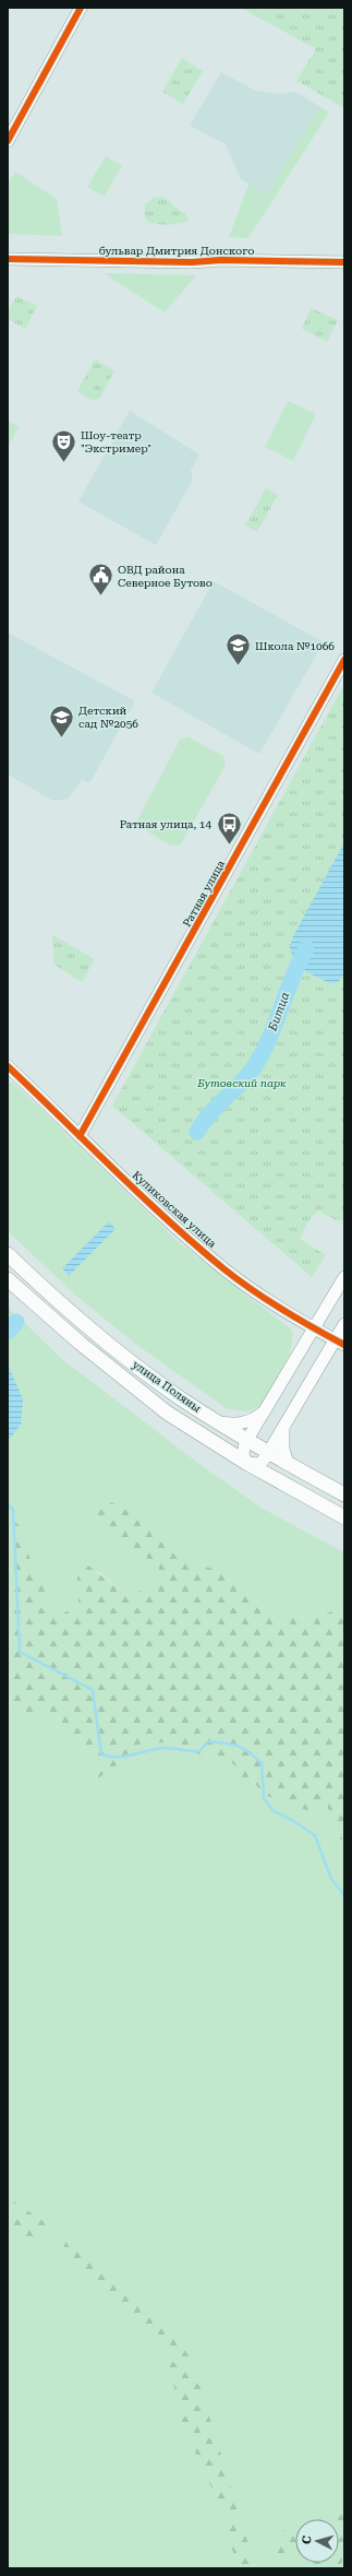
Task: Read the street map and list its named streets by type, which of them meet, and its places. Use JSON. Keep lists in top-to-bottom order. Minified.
{"streets":{"main road":["улица Поляны"],"street":["бульвар Дмитрия Донского","Ратная улица","Куликовская улица"]},"crossings":[["Ратная улица","Куликовская улица"]],"water":["Битца"],"parks":["Бутовский парк"],"places":{"theatre":["Шоу-театр \"Экстример\""],"public building":["ОВД района Северное Бутово"],"school or university":["Школа №1066","Детский сад №2056"],"bus stop":["Ратная улица, 14"]},"north":"left"}
